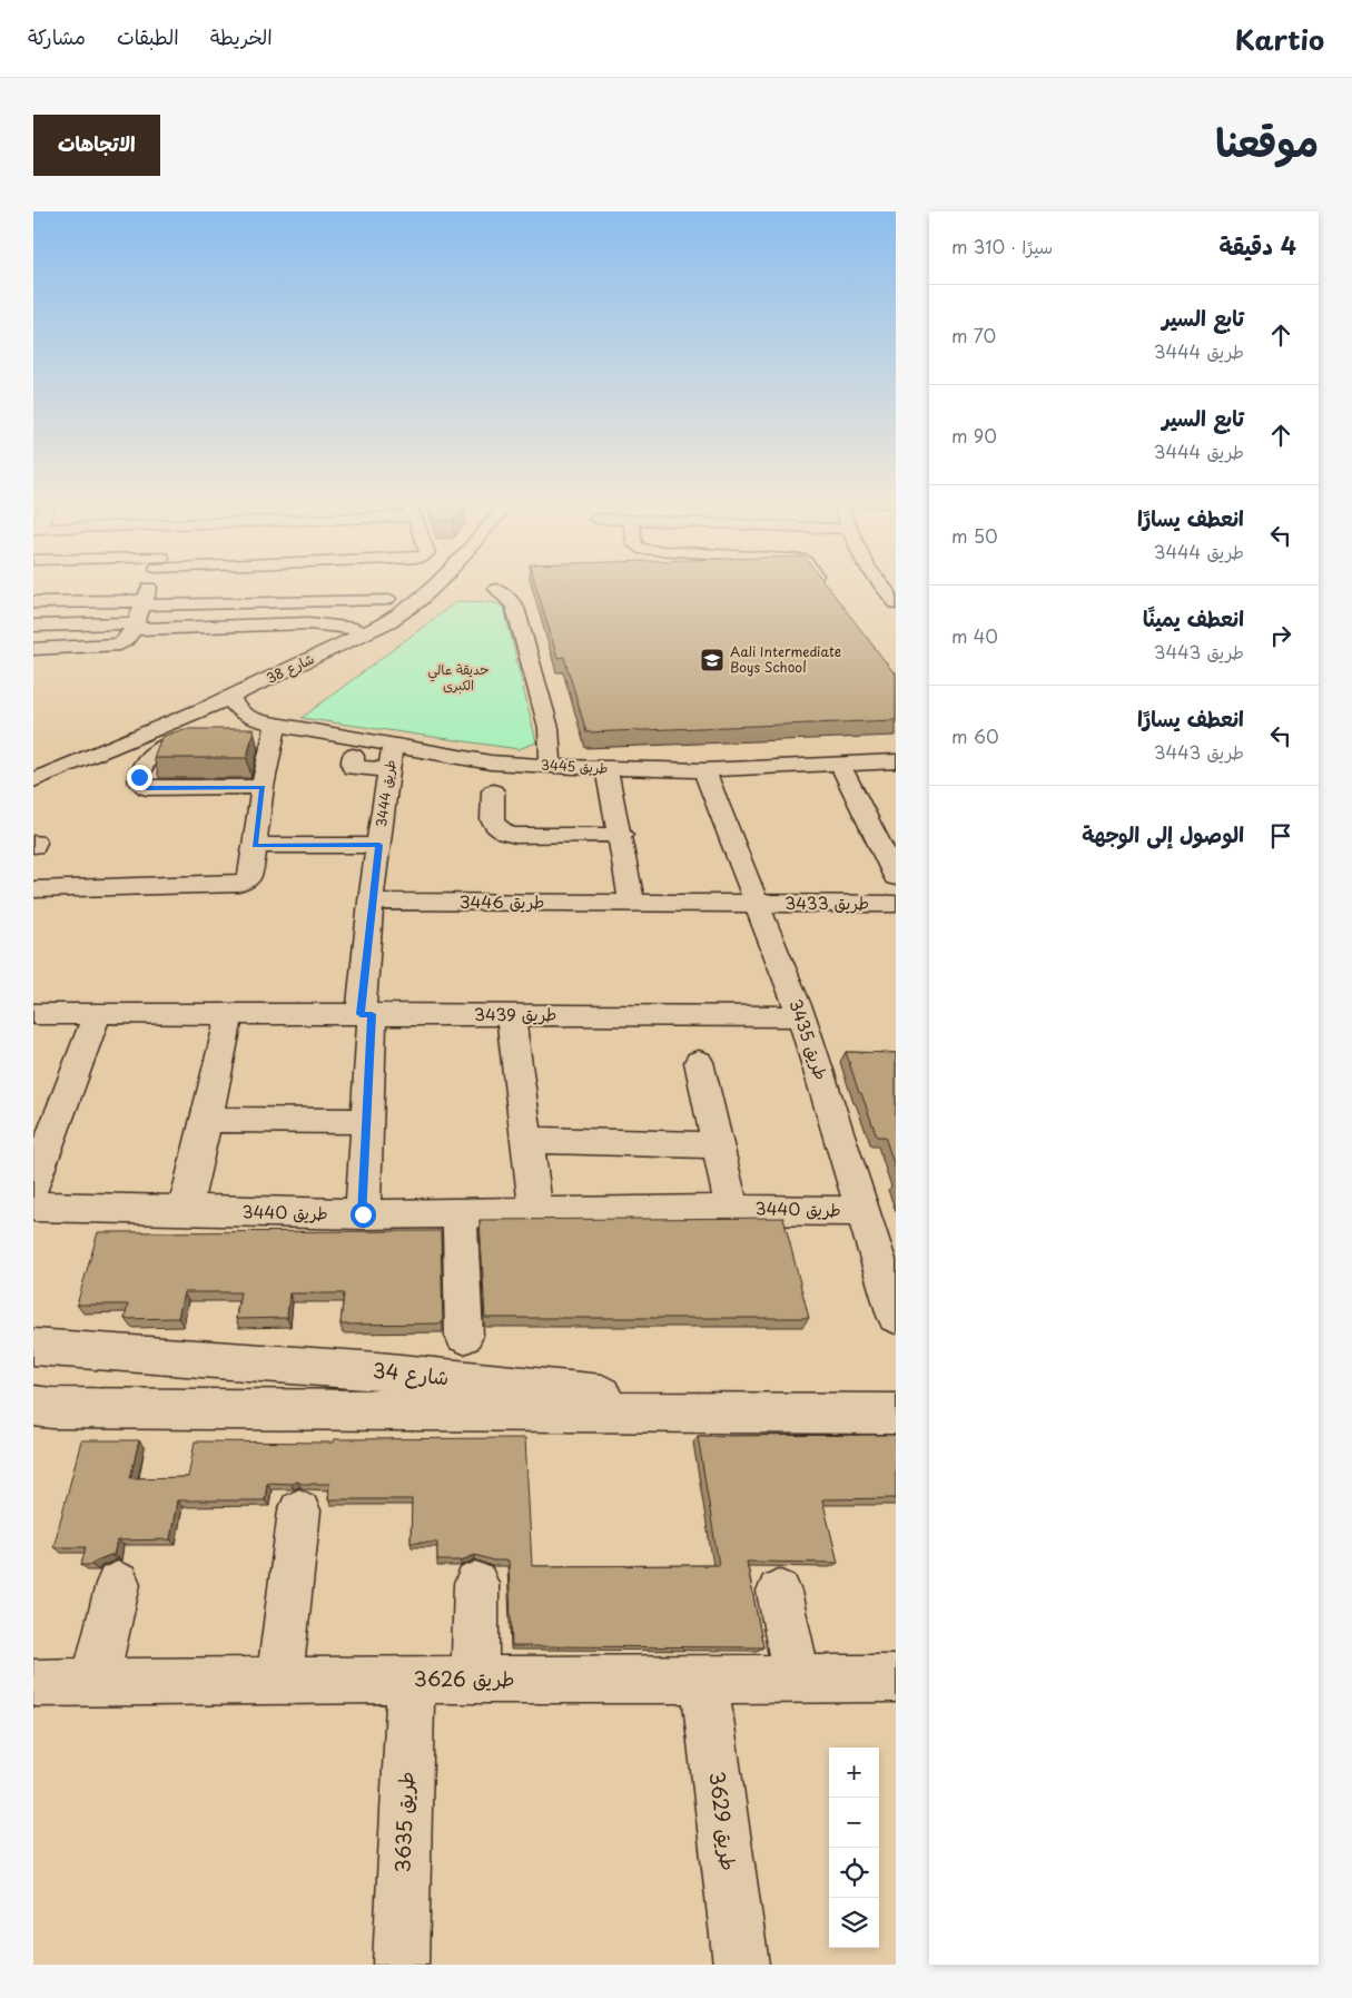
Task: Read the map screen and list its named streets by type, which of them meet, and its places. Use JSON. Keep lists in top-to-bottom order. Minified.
{"streets":{"street":["شارع 38","طريق 3445","طريق 3444","طريق 3446","طريق 3433","طريق 3439","طريق 3435","طريق 3440","شارع 34","طريق 3626","طريق 3629","طريق 3635"]},"crossings":[["شارع 38","طريق 3445"],["طريق 3445","طريق 3444"],["طريق 3445","طريق 3435"],["طريق 3444","طريق 3446"],["طريق 3444","طريق 3439"],["طريق 3444","طريق 3440"],["طريق 3446","طريق 3433"],["طريق 3446","طريق 3435"],["طريق 3433","طريق 3435"],["طريق 3439","طريق 3435"],["طريق 3435","طريق 3440"],["طريق 3626","طريق 3629"],["طريق 3626","طريق 3635"]],"parks":["حديقة عالي الكبرى"],"places":{"school or university":["Aali Intermediate Boys School"]},"page":{"header":"Kartio","nav":["الخريطة","الطبقات","مشاركة"],"title":"موقعنا","buttons":"الاتجاهات","heading":["4 دقيقة","سيرًا · 310 m"],"list":[["تابع السير","طريق 3444","70 m"],["تابع السير","طريق 3444","90 m"],["انعطف يسارًا","طريق 3444","50 m"],["انعطف يمينًا","طريق 3443","40 m"],["انعطف يسارًا","طريق 3443","60 m"],"الوصول إلى الوجهة"],"map_buttons":["+","−"]}}
